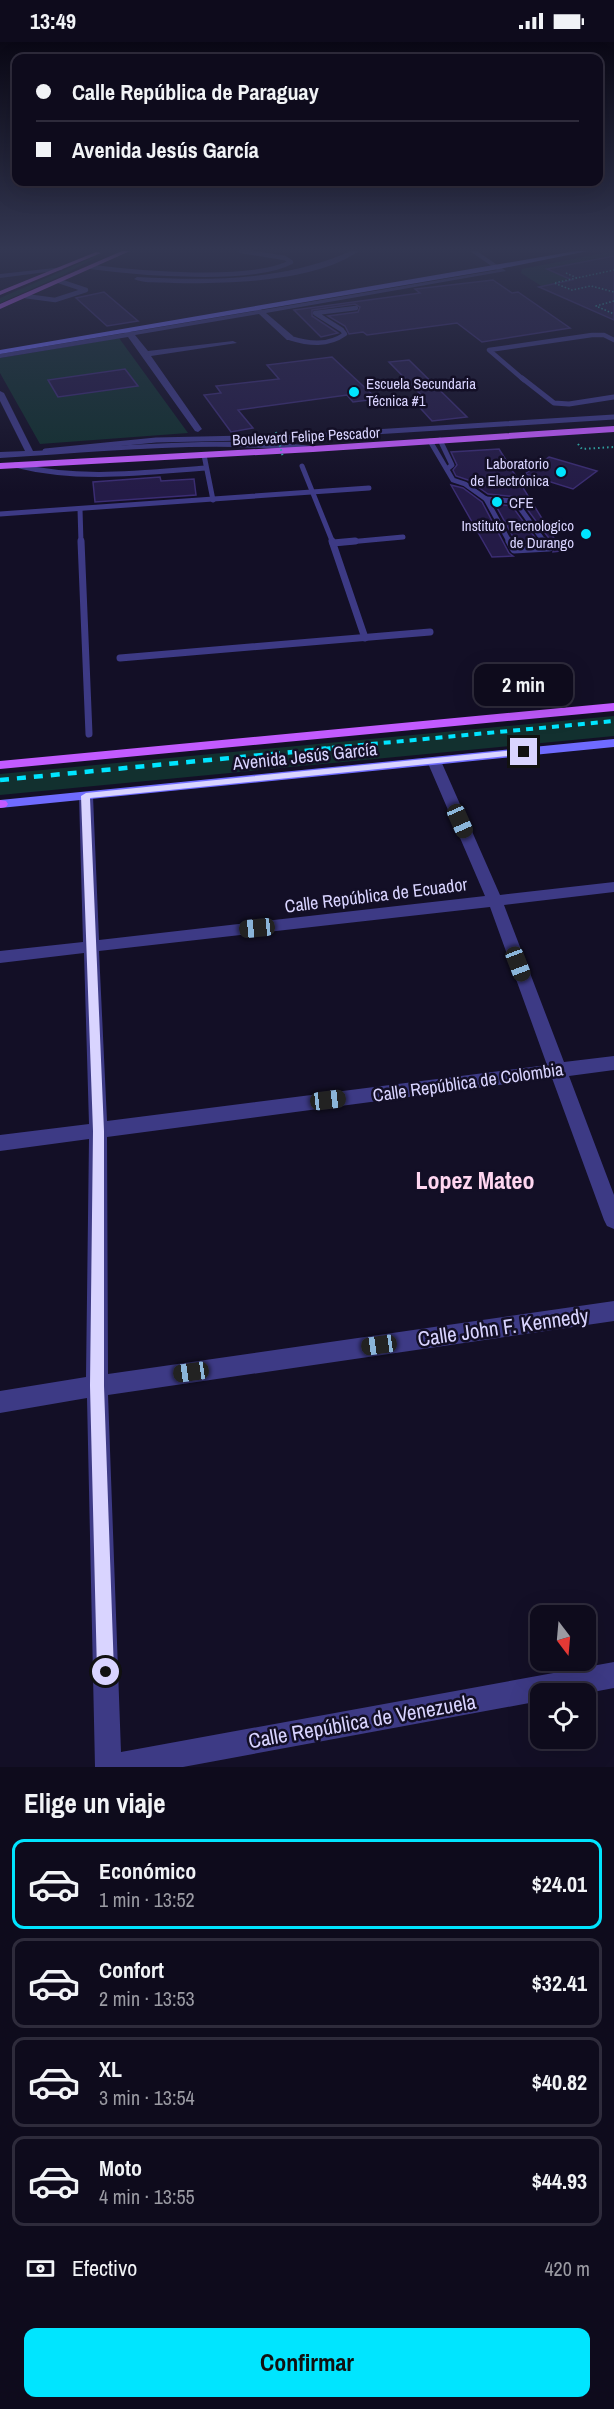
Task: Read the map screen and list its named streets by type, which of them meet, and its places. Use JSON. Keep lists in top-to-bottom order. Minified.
{"streets":{"main road":["Boulevard Felipe Pescador","Avenida Jesús García"],"street":["Calle República de Ecuador","Calle República de Colombia","Calle John F. Kennedy","Calle República de Venezuela"]},"districts":["Lopez Mateo"],"places":["Escuela Secundaria Técnica #1","Laboratorio de Electrónica","CFE","Instituto Tecnologico de Durango"],"north":"bottom","page":{"status":"13:49","banner":["Calle República de Paraguay","Avenida Jesús García"],"bubble":"2 min","heading":"Elige un viaje","list":[{"name":"Económico","note":"1 min · 13:52","value":"$24.01"},{"name":"Confort","note":"2 min · 13:53","value":"$32.41"},{"name":"XL","note":"3 min · 13:54","value":"$40.82"},{"name":"Moto","note":"4 min · 13:55","value":"$44.93"}],"pay":["Efectivo","420 m"],"buttons":"Confirmar"}}
